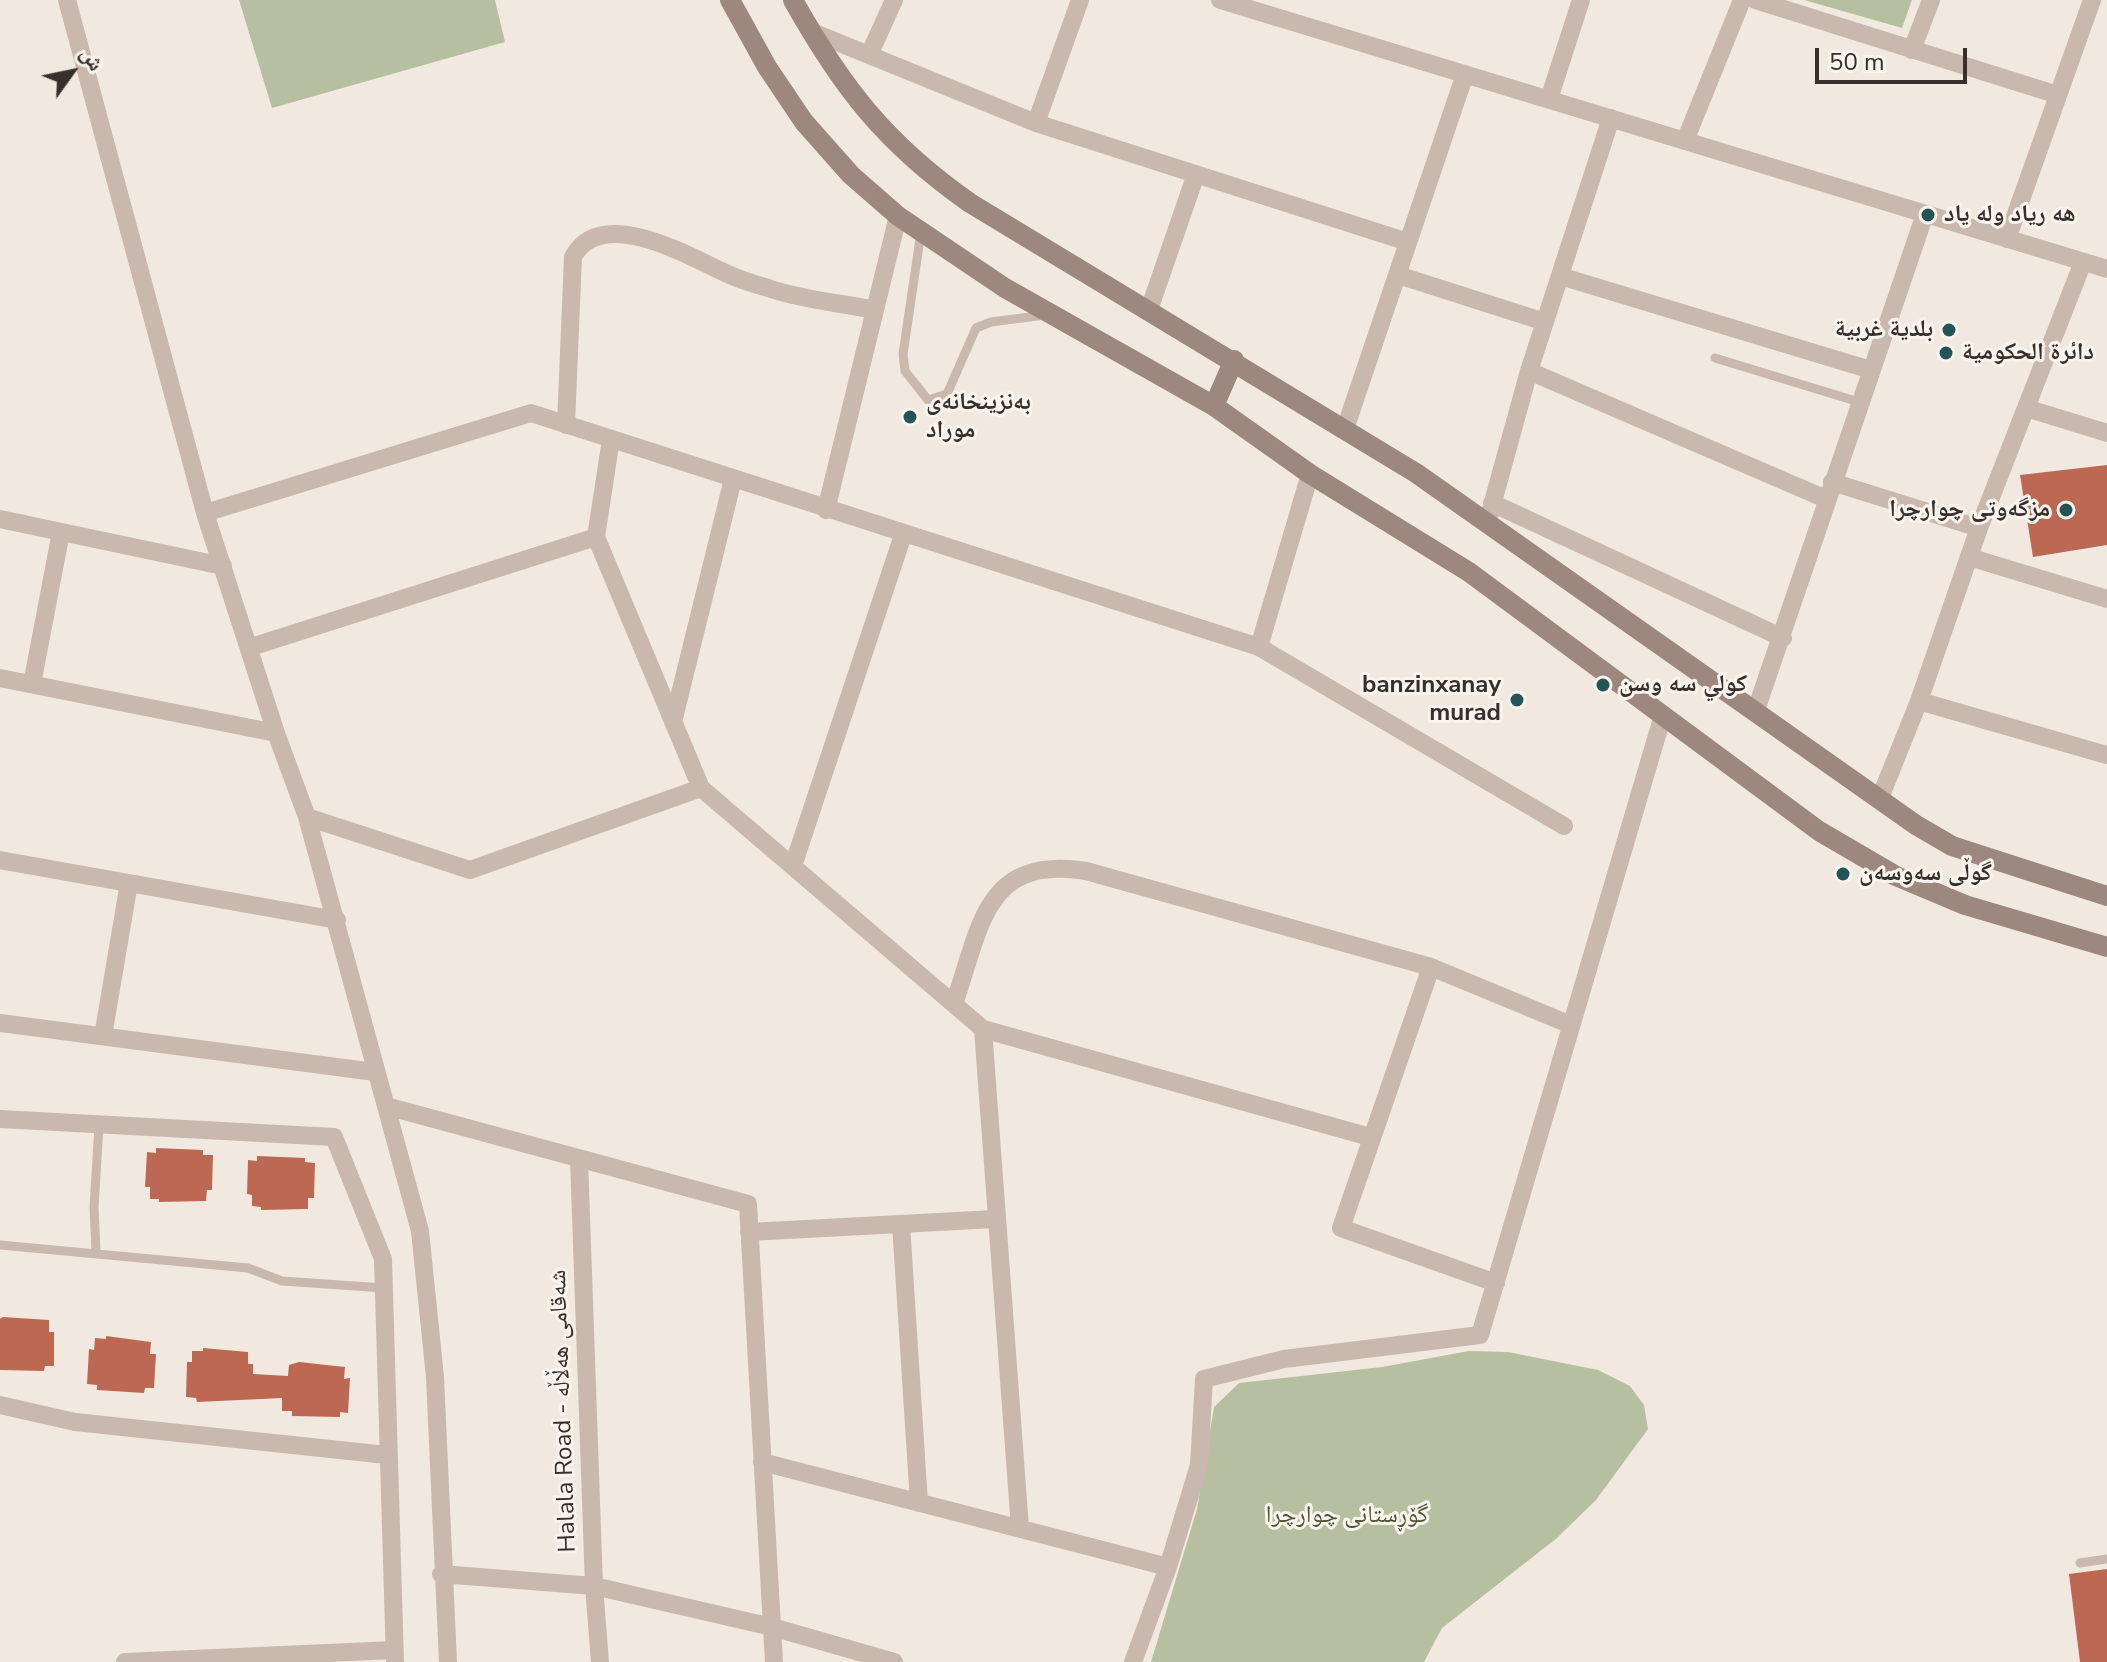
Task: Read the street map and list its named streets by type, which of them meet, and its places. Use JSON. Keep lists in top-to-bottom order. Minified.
{"streets":{"street":["Halala Road - شەقامی هەڵاڵە"]},"parks":["گۆڕستانی چوارچرا"],"places":["هه رياد وله ياد","بلدية غربية","دائرة الحكومية","بەنزینخانەی موراد","مزگەوتی چوارچرا","كولي سه وسن","banzinxanay murad","گوڵی سەوسەن"],"scale_bar":"50 m","north":"top right"}
